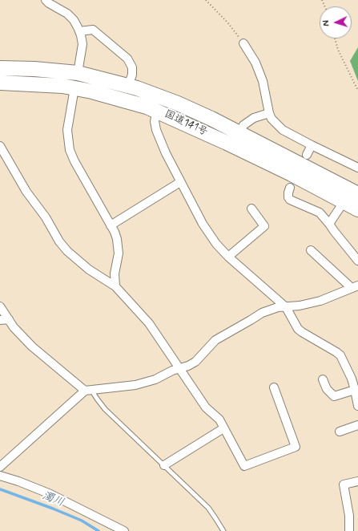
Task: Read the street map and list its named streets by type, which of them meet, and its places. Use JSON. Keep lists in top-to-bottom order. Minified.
{"streets":{"highway":["国道141号"]},"water":["濁川"],"north":"left"}
